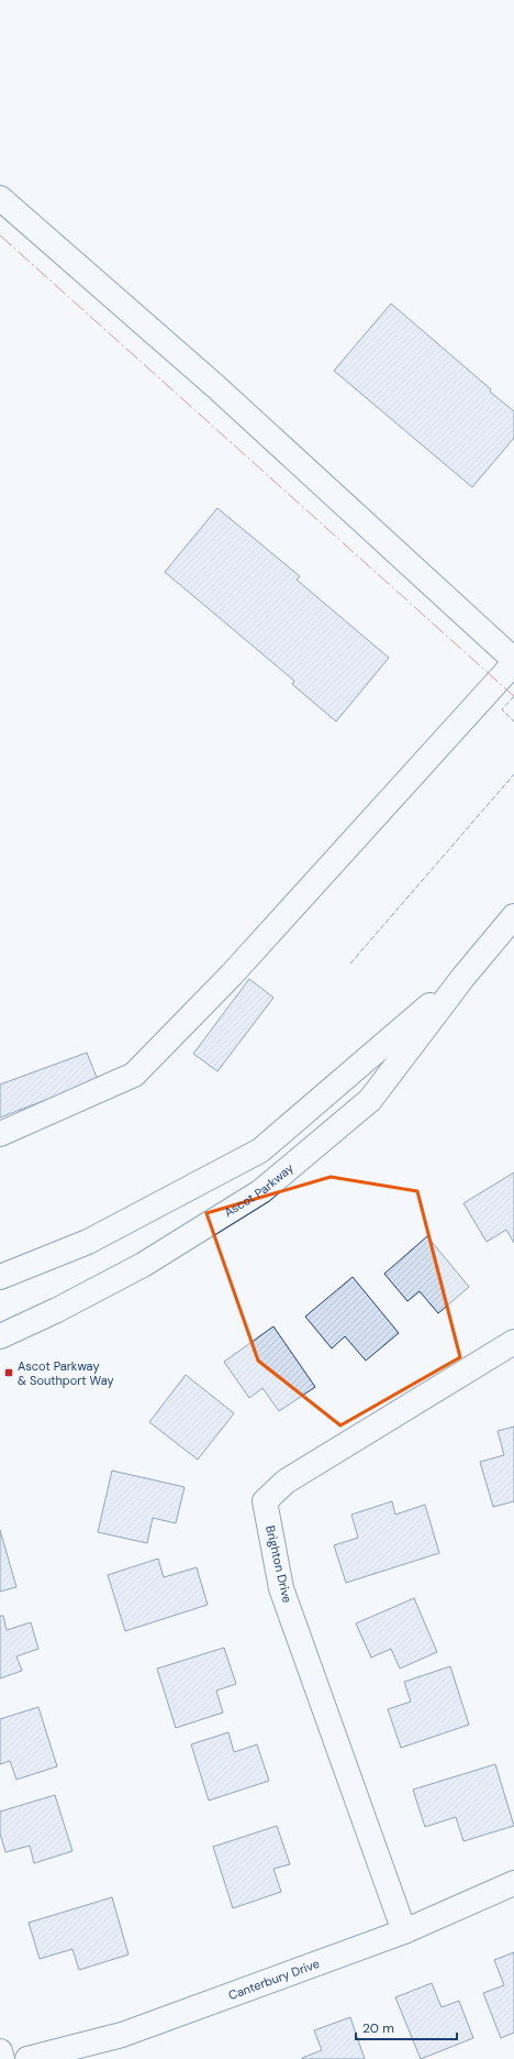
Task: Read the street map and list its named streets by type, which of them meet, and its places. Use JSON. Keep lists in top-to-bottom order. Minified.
{"streets":{"street":["Ascot Parkway","Brighton Drive","Canterbury Drive"]},"crossings":[["Brighton Drive","Canterbury Drive"]],"places":{"transit":["Ascot Parkway & Southport Way"]},"scale_bar":"20 m"}
